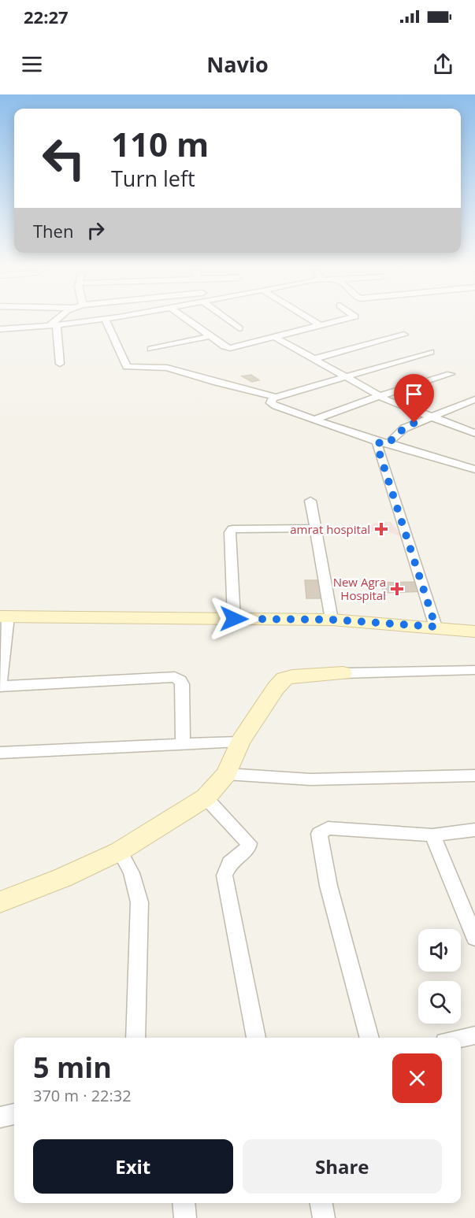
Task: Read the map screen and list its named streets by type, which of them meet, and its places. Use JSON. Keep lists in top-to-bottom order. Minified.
{"places":{"health":["amrat hospital","New Agra Hospital"]},"page":{"status":"22:27","header":"Navio","turn":["110 m","Turn left"],"then":"Then","heading":["5 min","370 m · 22:32"],"buttons":["Exit","Share"]}}
